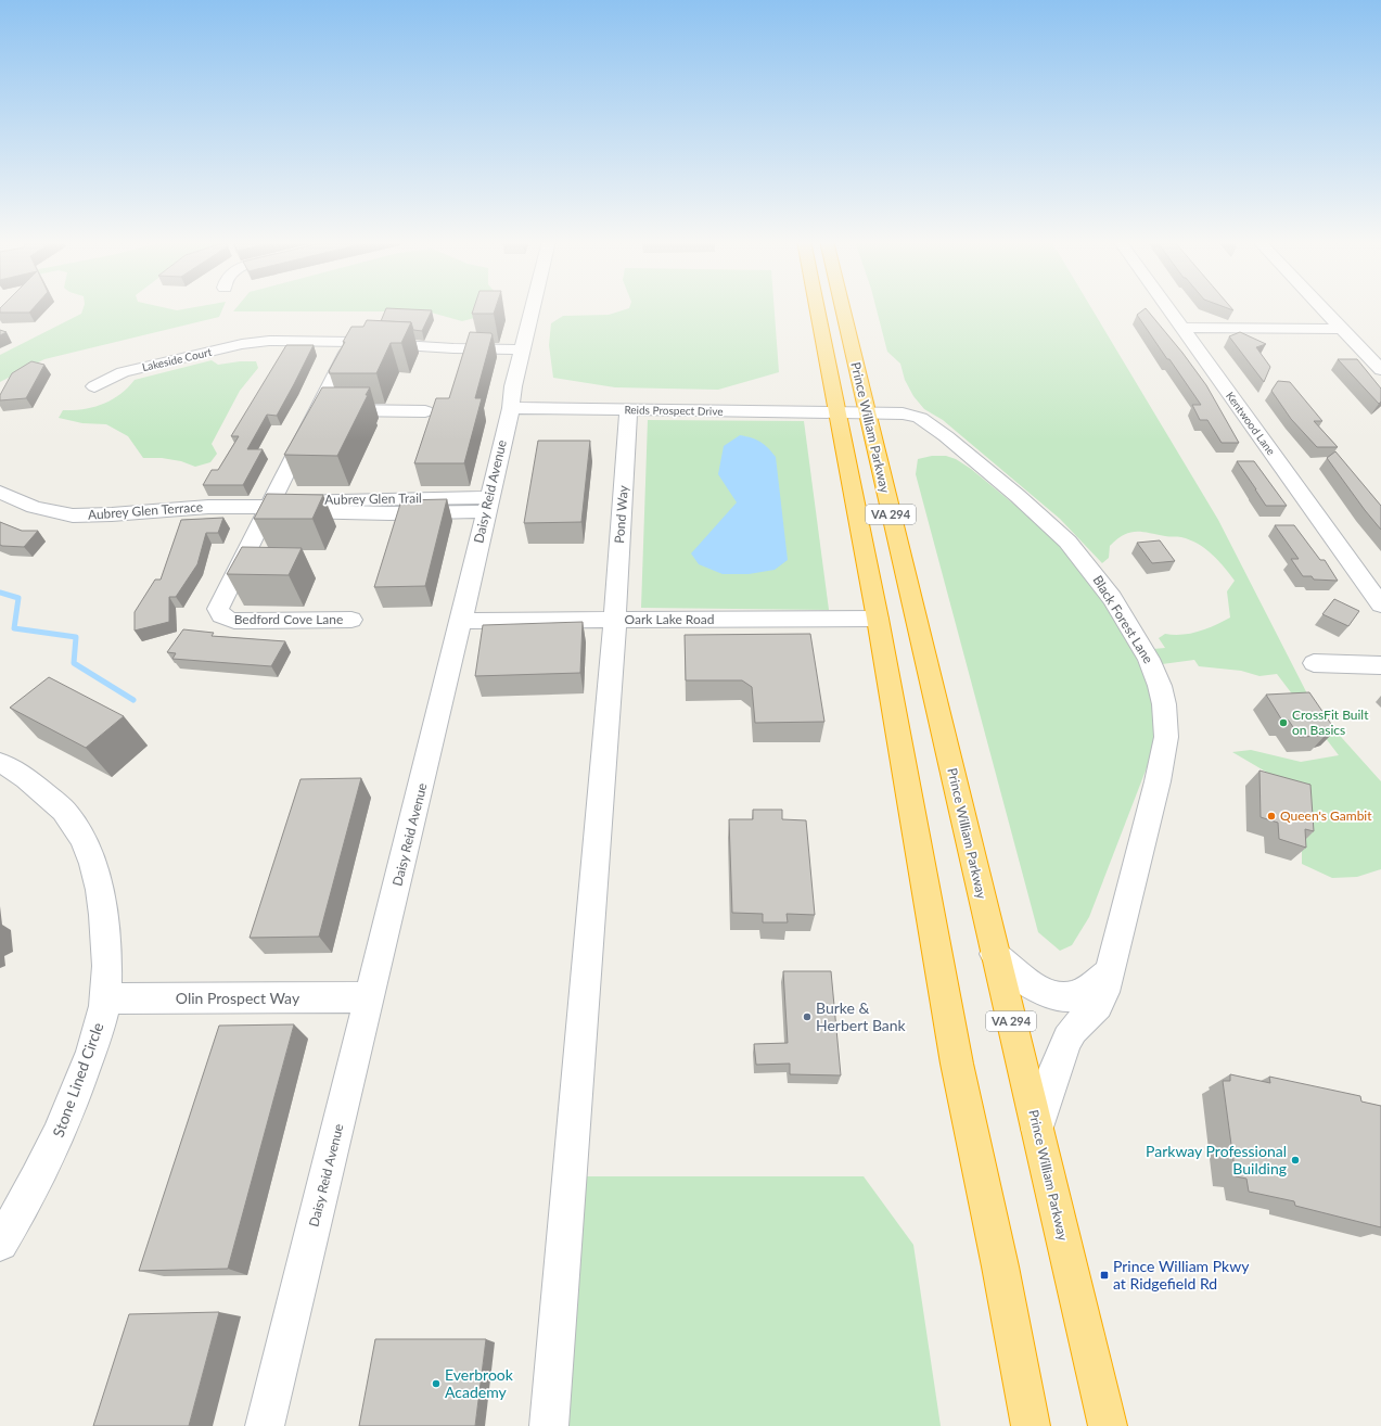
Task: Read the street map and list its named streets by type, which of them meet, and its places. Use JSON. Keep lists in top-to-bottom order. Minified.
{"streets":{"highway":["Prince William Parkway","VA 294"],"street":["Lakeside Court","Reids Prospect Drive","Kentwood Lane","Daisy Reid Avenue","Aubrey Glen Trail","Aubrey Glen Terrace","Pond Way","Bedford Cove Lane","Oark Lake Road","Black Forest Lane","Olin Prospect Way","Stone Lined Circle"]},"crossings":[["Lakeside Court","Daisy Reid Avenue"],["Lakeside Court","Bedford Cove Lane"],["Reids Prospect Drive","Prince William Parkway"],["Reids Prospect Drive","Daisy Reid Avenue"],["Reids Prospect Drive","Pond Way"],["Reids Prospect Drive","Black Forest Lane"],["Prince William Parkway","Oark Lake Road"],["Prince William Parkway","Black Forest Lane"],["Daisy Reid Avenue","Aubrey Glen Trail"],["Daisy Reid Avenue","Oark Lake Road"],["Daisy Reid Avenue","Olin Prospect Way"],["Aubrey Glen Trail","Aubrey Glen Terrace"],["Aubrey Glen Trail","Bedford Cove Lane"],["Aubrey Glen Terrace","Bedford Cove Lane"],["Pond Way","Oark Lake Road"],["Olin Prospect Way","Stone Lined Circle"]],"places":{"other":["CrossFit Built on Basics","Queen's Gambit","Burke & Herbert Bank","Parkway Professional Building","Everbrook Academy"],"transit":["Prince William Pkwy at Ridgefield Rd"]}}
